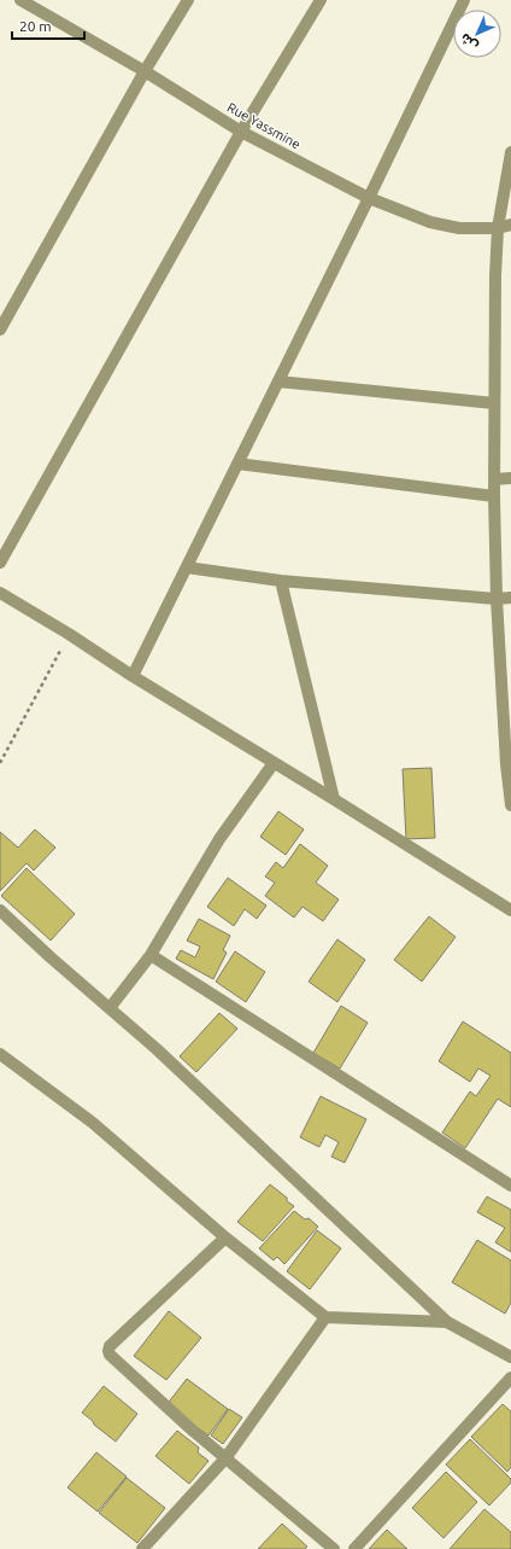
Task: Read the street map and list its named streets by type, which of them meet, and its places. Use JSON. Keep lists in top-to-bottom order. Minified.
{"streets":{"street":["Rue Yassmine"]},"scale_bar":"20 m","north":"bottom left"}
